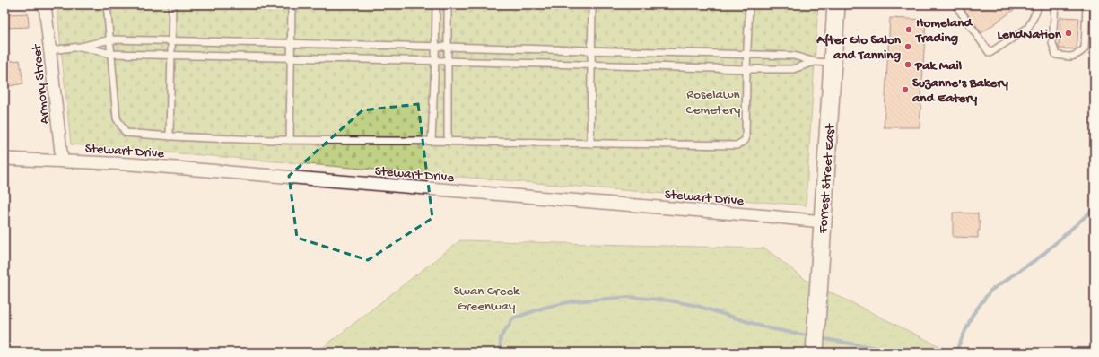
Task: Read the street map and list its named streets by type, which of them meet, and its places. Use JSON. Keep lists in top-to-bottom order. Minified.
{"streets":{"street":["Armory Street","Stewart Drive","Forrest Street East"]},"crossings":[["Armory Street","Stewart Drive"],["Stewart Drive","Forrest Street East"]],"parks":["Roselawn Cemetery","Swan Creek Greenway"],"places":["Homeland Trading","LendNation","After Glo Salon and Tanning","Pak Mail","Suzanne's Bakery and Eatery"]}
